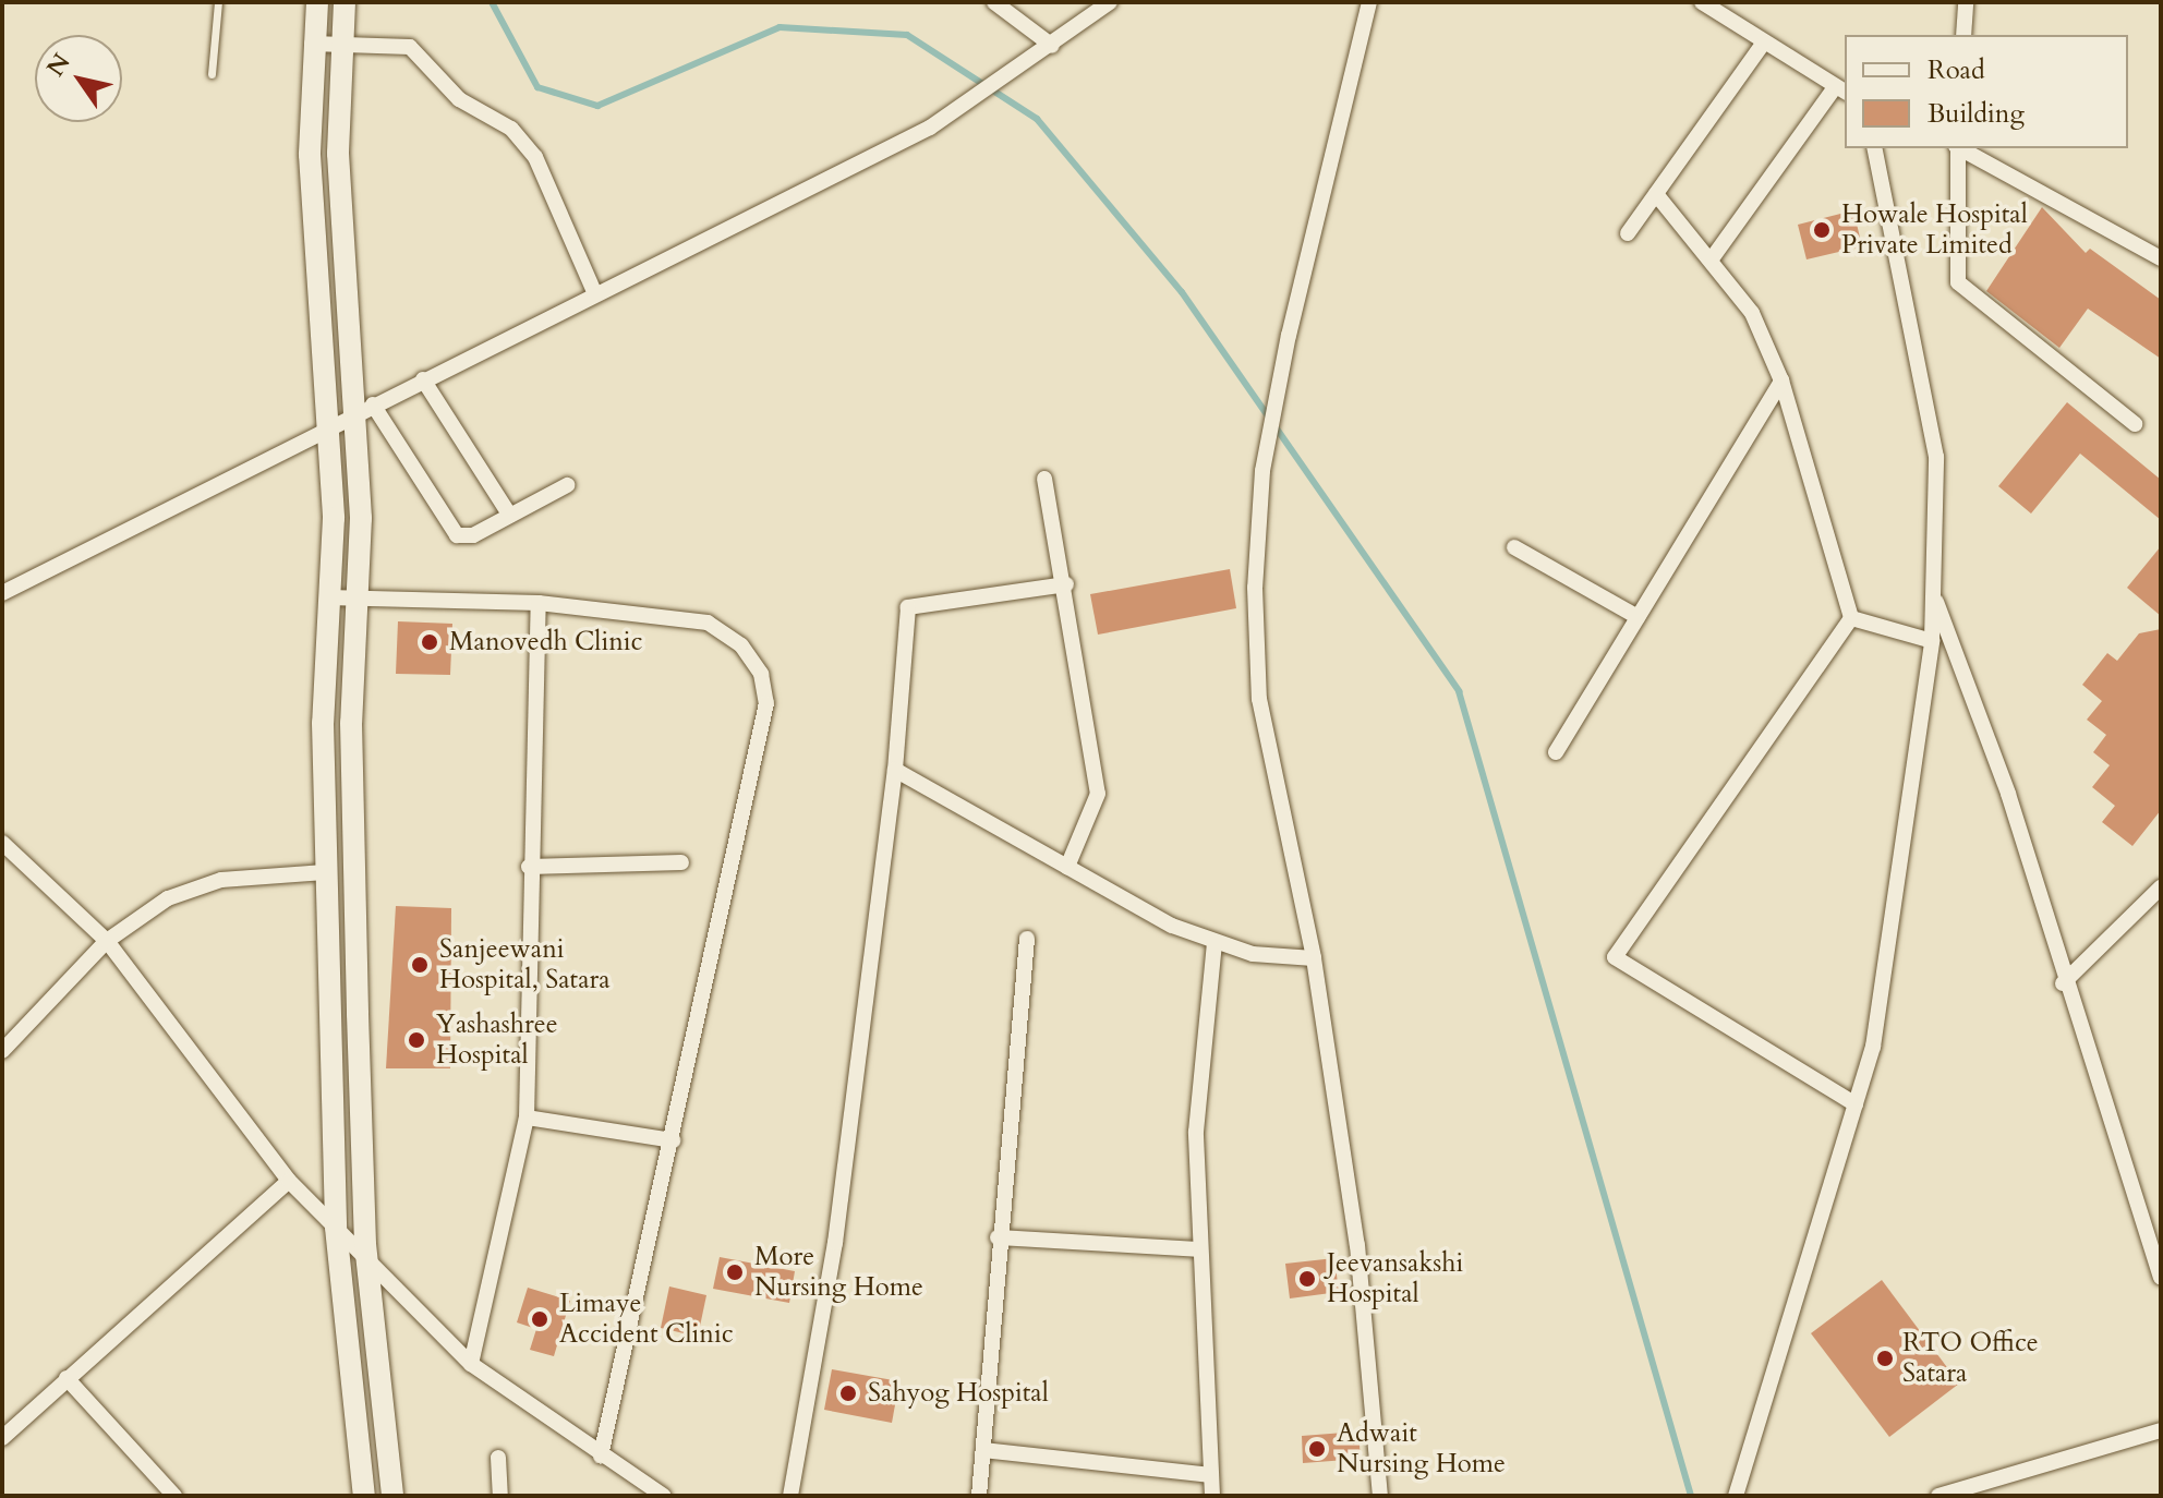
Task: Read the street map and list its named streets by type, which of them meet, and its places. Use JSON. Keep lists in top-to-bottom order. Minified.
{"places":["Howale Hospital Private Limited","Manovedh Clinic","Sanjeewani Hospital, Satara","Yashashree Hospital","More Nursing Home","Jeevansakshi Hospital","Limaye Accident Clinic","RTO Office Satara","Sahyog Hospital","Adwait Nursing Home"],"legend":["Road","Building"],"north":"top left"}
